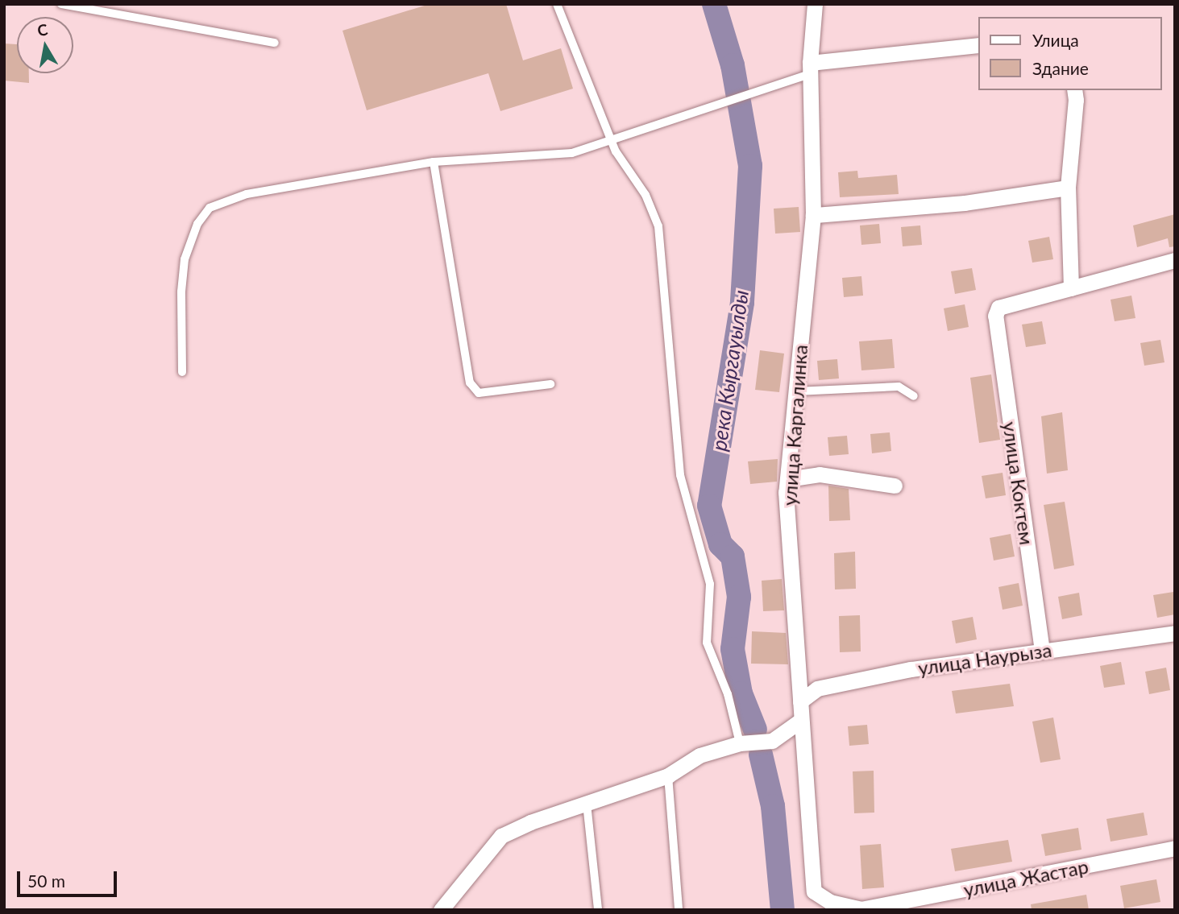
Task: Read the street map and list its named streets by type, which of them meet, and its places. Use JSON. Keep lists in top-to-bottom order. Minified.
{"streets":{"street":["улица Каргалинка","улица Коктем","улица Наурыза","улица Жастар"]},"crossings":[["улица Каргалинка","улица Наурыза"],["улица Каргалинка","улица Жастар"],["улица Коктем","улица Наурыза"]],"water":["река Кыргауылды"],"legend":["Улица","Здание"],"scale_bar":"50 m","north":"top"}
